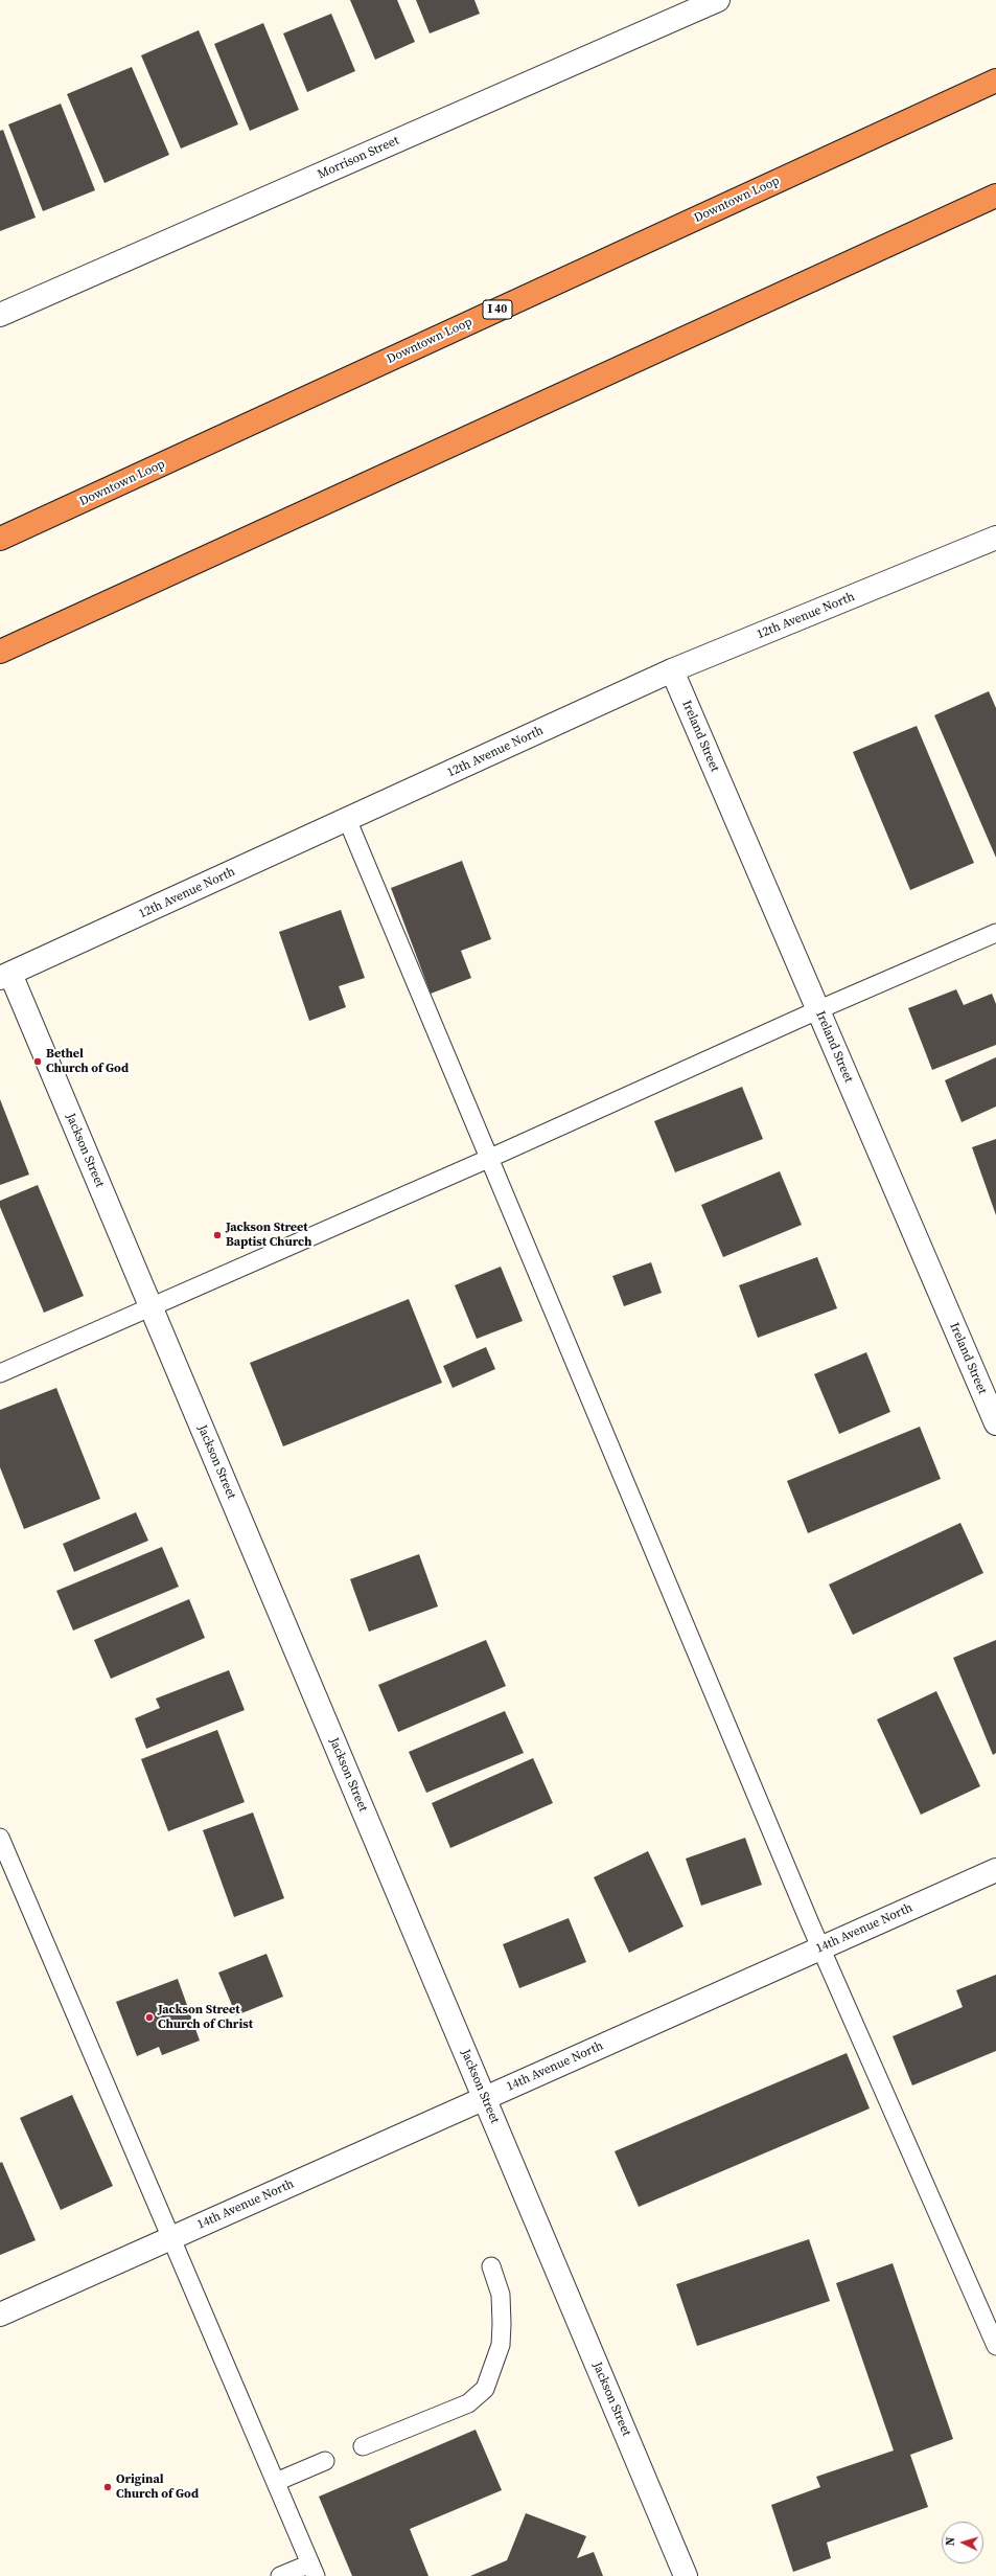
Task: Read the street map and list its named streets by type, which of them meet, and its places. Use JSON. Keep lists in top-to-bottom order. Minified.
{"streets":{"highway":["Downtown Loop","I 40"],"street":["Morrison Street","12th Avenue North","Ireland Street","Jackson Street","14th Avenue North"]},"crossings":[["12th Avenue North","Ireland Street"],["12th Avenue North","Jackson Street"],["Jackson Street","14th Avenue North"]],"places":["Bethel Church of God","Jackson Street Baptist Church","Jackson Street Church of Christ","Original Church of God"],"north":"left"}
